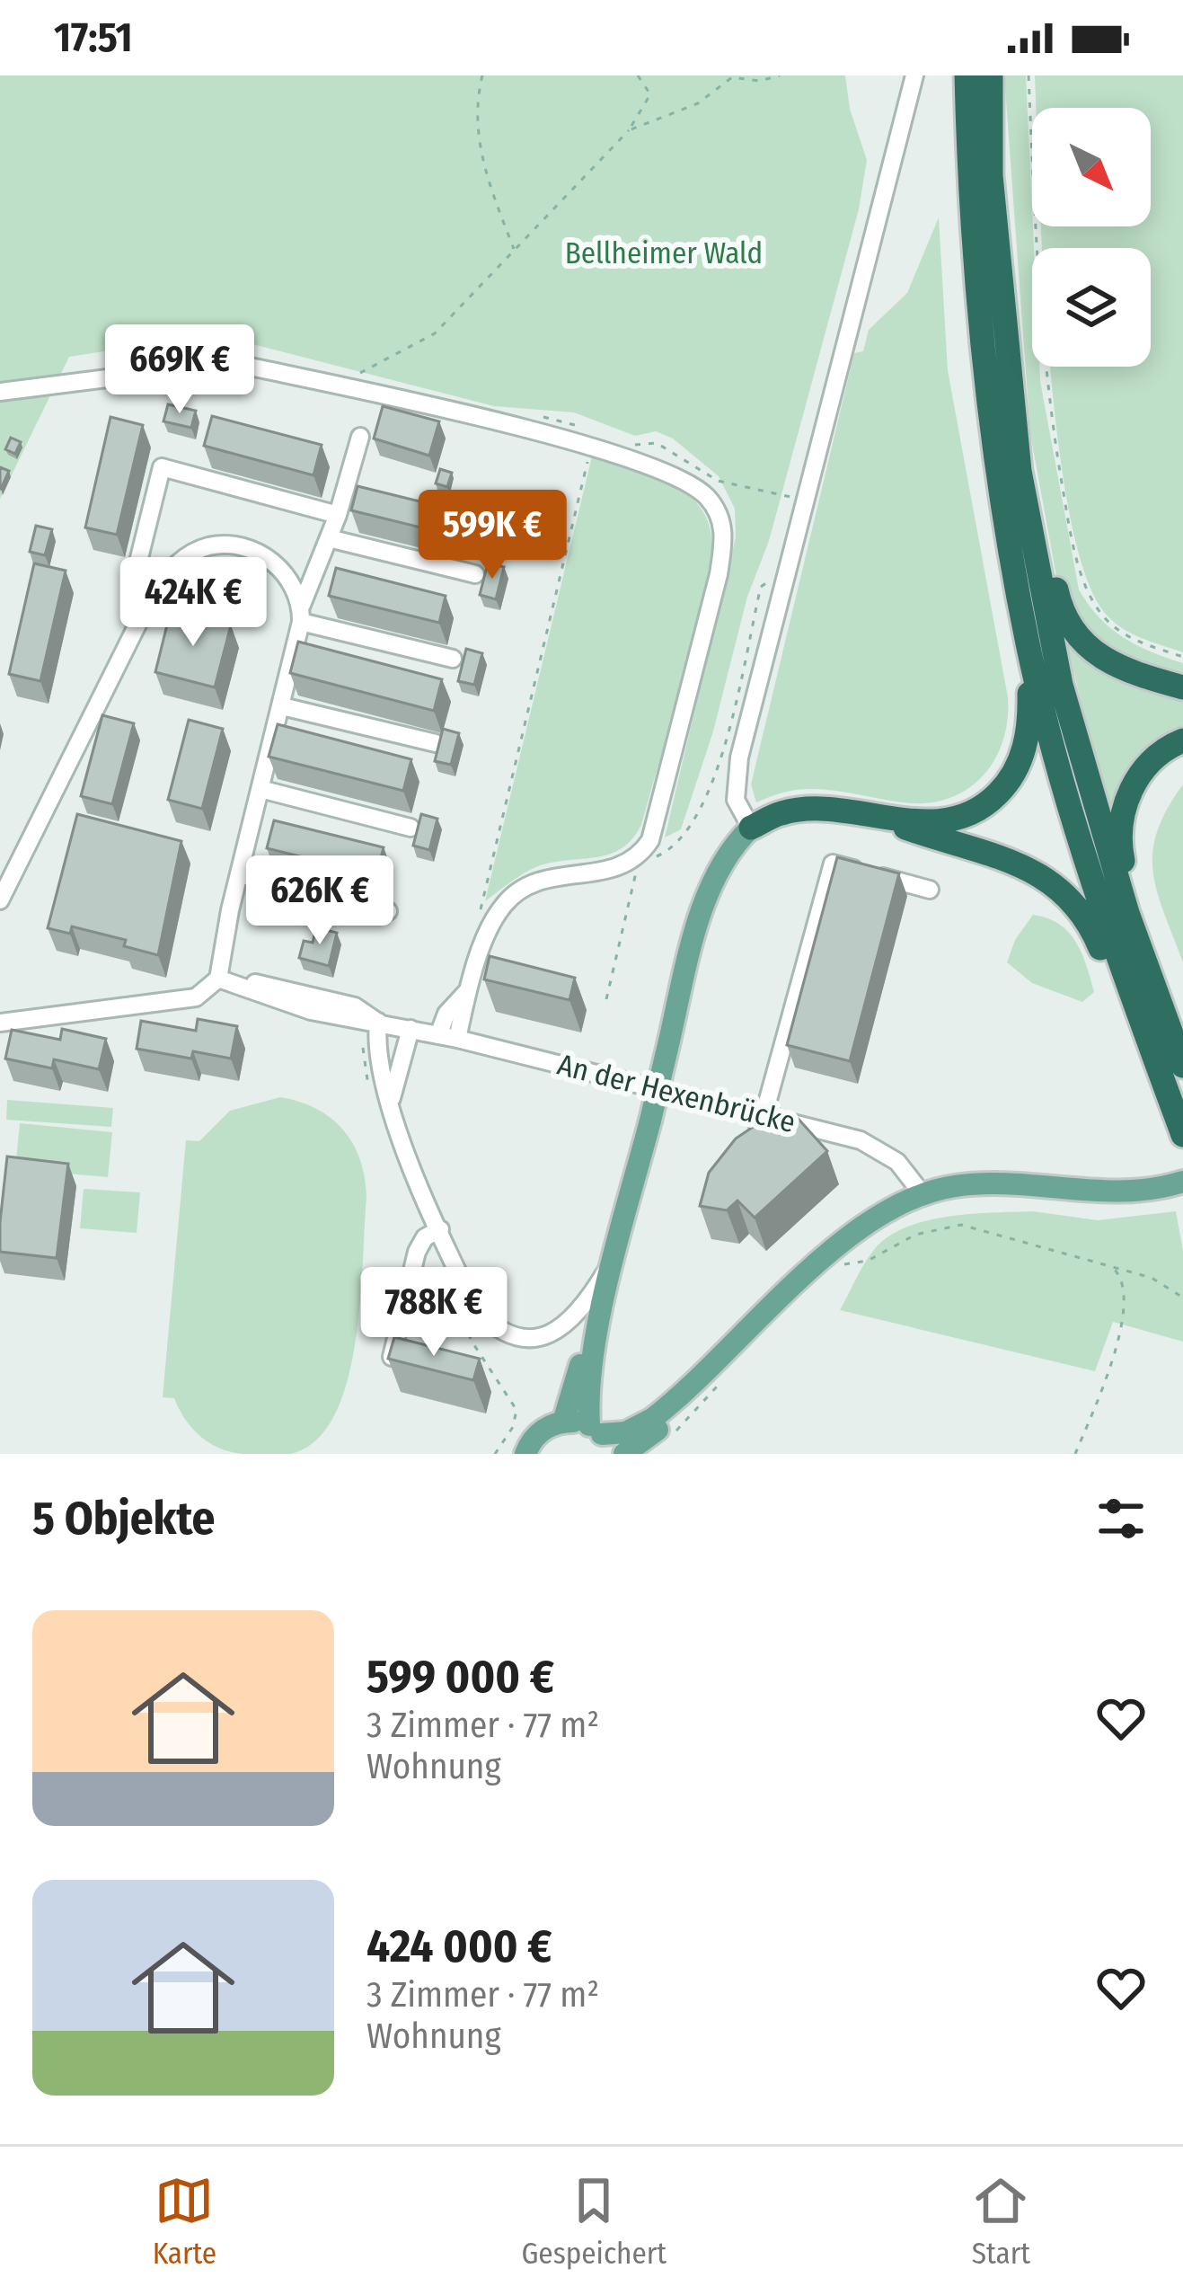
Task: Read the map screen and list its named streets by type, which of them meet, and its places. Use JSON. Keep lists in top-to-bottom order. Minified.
{"streets":{"street":["An der Hexenbrücke"]},"parks":["Bellheimer Wald"],"north":"bottom right","page":{"status":"17:51","price":["669K €","599K €","424K €","626K €","788K €"],"heading":"5 Objekte","list":[{"name":"599 000 €","note":"3 Zimmer · 77 m² · Wohnung"},{"name":"424 000 €","note":"3 Zimmer · 77 m² · Wohnung"}],"tabs":["Karte","Gespeichert","Start"]}}
